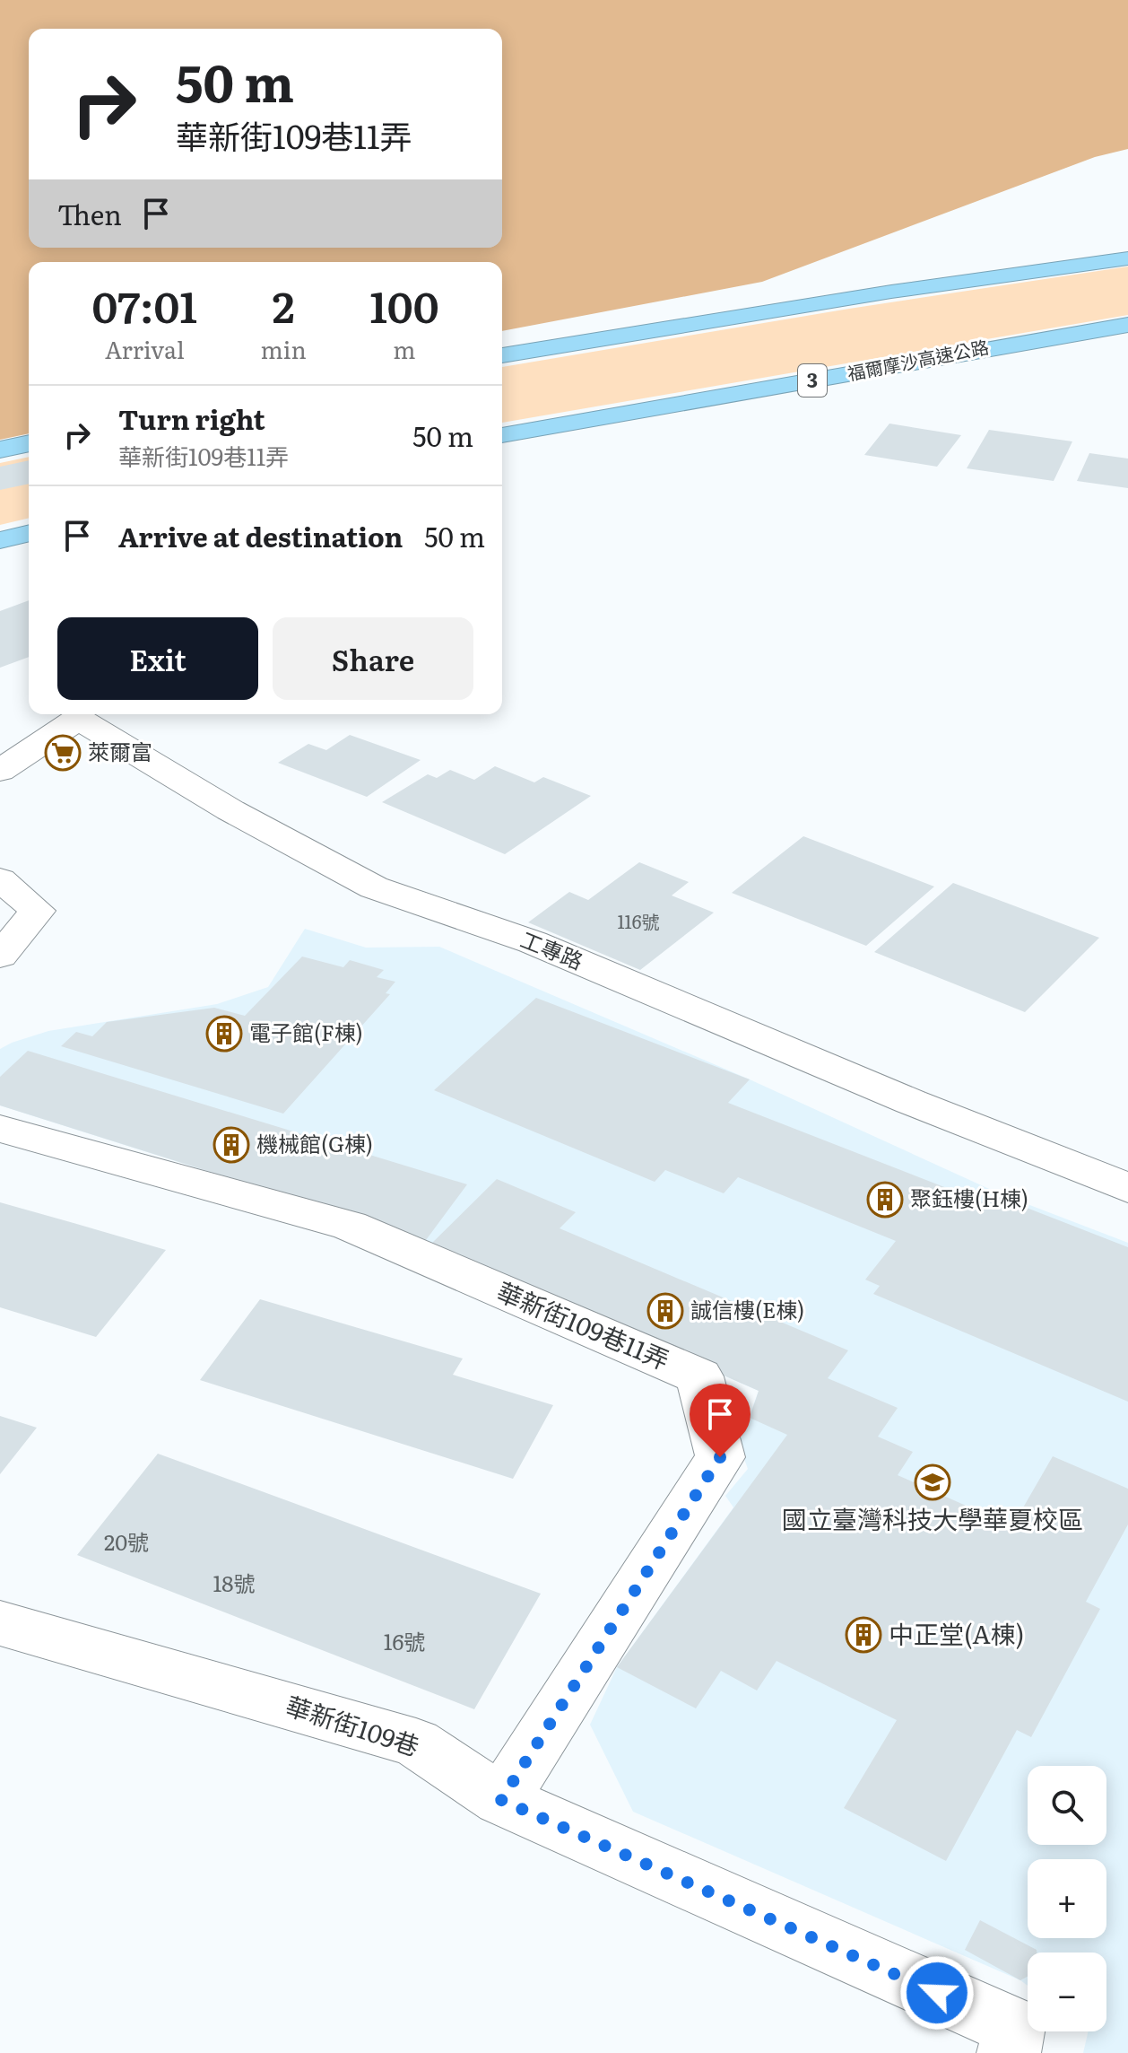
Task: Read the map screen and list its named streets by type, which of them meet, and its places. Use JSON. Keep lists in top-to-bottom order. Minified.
{"streets":{"highway":["福爾摩沙高速公路","3"],"street":["工專路","華新街109巷11弄","華新街109巷"]},"crossings":[["華新街109巷11弄","華新街109巷"]],"places":{"supermarket":["萊爾富"],"building":["電子館(F棟)","機械館(G棟)","聚鈺樓(H棟)","誠信樓(E棟)","中正堂(A棟)"],"school or university":["國立臺灣科技大學華夏校區"]},"house_numbers":["116號","20號","18號","16號"],"page":{"turn":["50 m","華新街109巷11弄"],"then":"Then","eta":["07:01","Arrival","2","min","100","m"],"list":[{"name":"Turn right","note":"華新街109巷11弄","value":"50 m"},{"name":"Arrive at destination","value":"50 m"}],"buttons":["Exit","Share"],"map_buttons":["+","−"]}}
